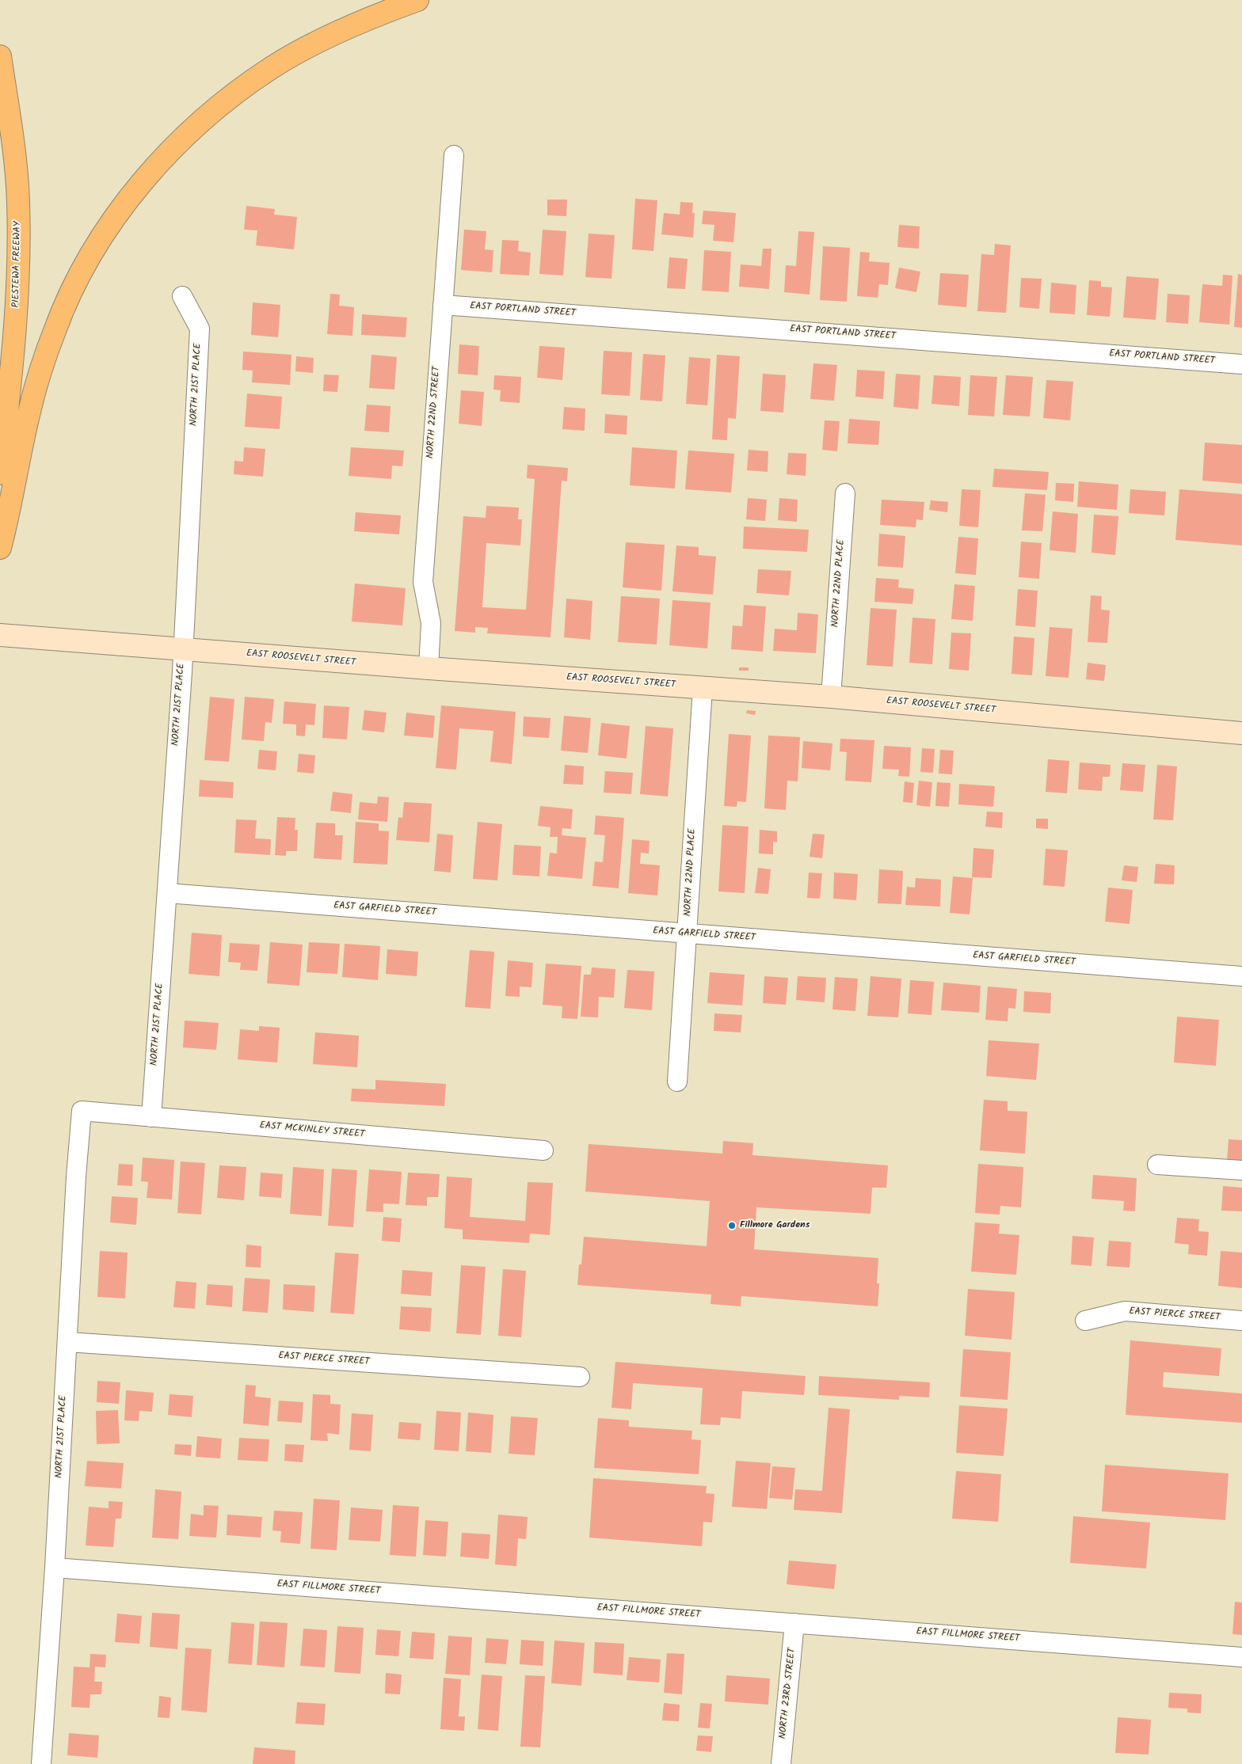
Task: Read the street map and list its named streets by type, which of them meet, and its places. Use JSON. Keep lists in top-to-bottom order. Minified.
{"streets":{"highway":["PIESTEWA FREEWAY"],"street":["EAST PORTLAND STREET","NORTH 21ST PLACE","NORTH 22ND STREET","NORTH 22ND PLACE","EAST ROOSEVELT STREET","EAST GARFIELD STREET","EAST MCKINLEY STREET","EAST PIERCE STREET","EAST FILLMORE STREET","NORTH 23RD STREET"]},"crossings":[["EAST PORTLAND STREET","NORTH 22ND STREET"],["NORTH 21ST PLACE","EAST ROOSEVELT STREET"],["NORTH 21ST PLACE","EAST GARFIELD STREET"],["NORTH 21ST PLACE","EAST MCKINLEY STREET"],["NORTH 21ST PLACE","EAST PIERCE STREET"],["NORTH 21ST PLACE","EAST FILLMORE STREET"],["NORTH 22ND STREET","EAST ROOSEVELT STREET"],["NORTH 22ND PLACE","EAST ROOSEVELT STREET"],["NORTH 22ND PLACE","EAST GARFIELD STREET"],["EAST FILLMORE STREET","NORTH 23RD STREET"]],"places":["Fillmore Gardens"]}
